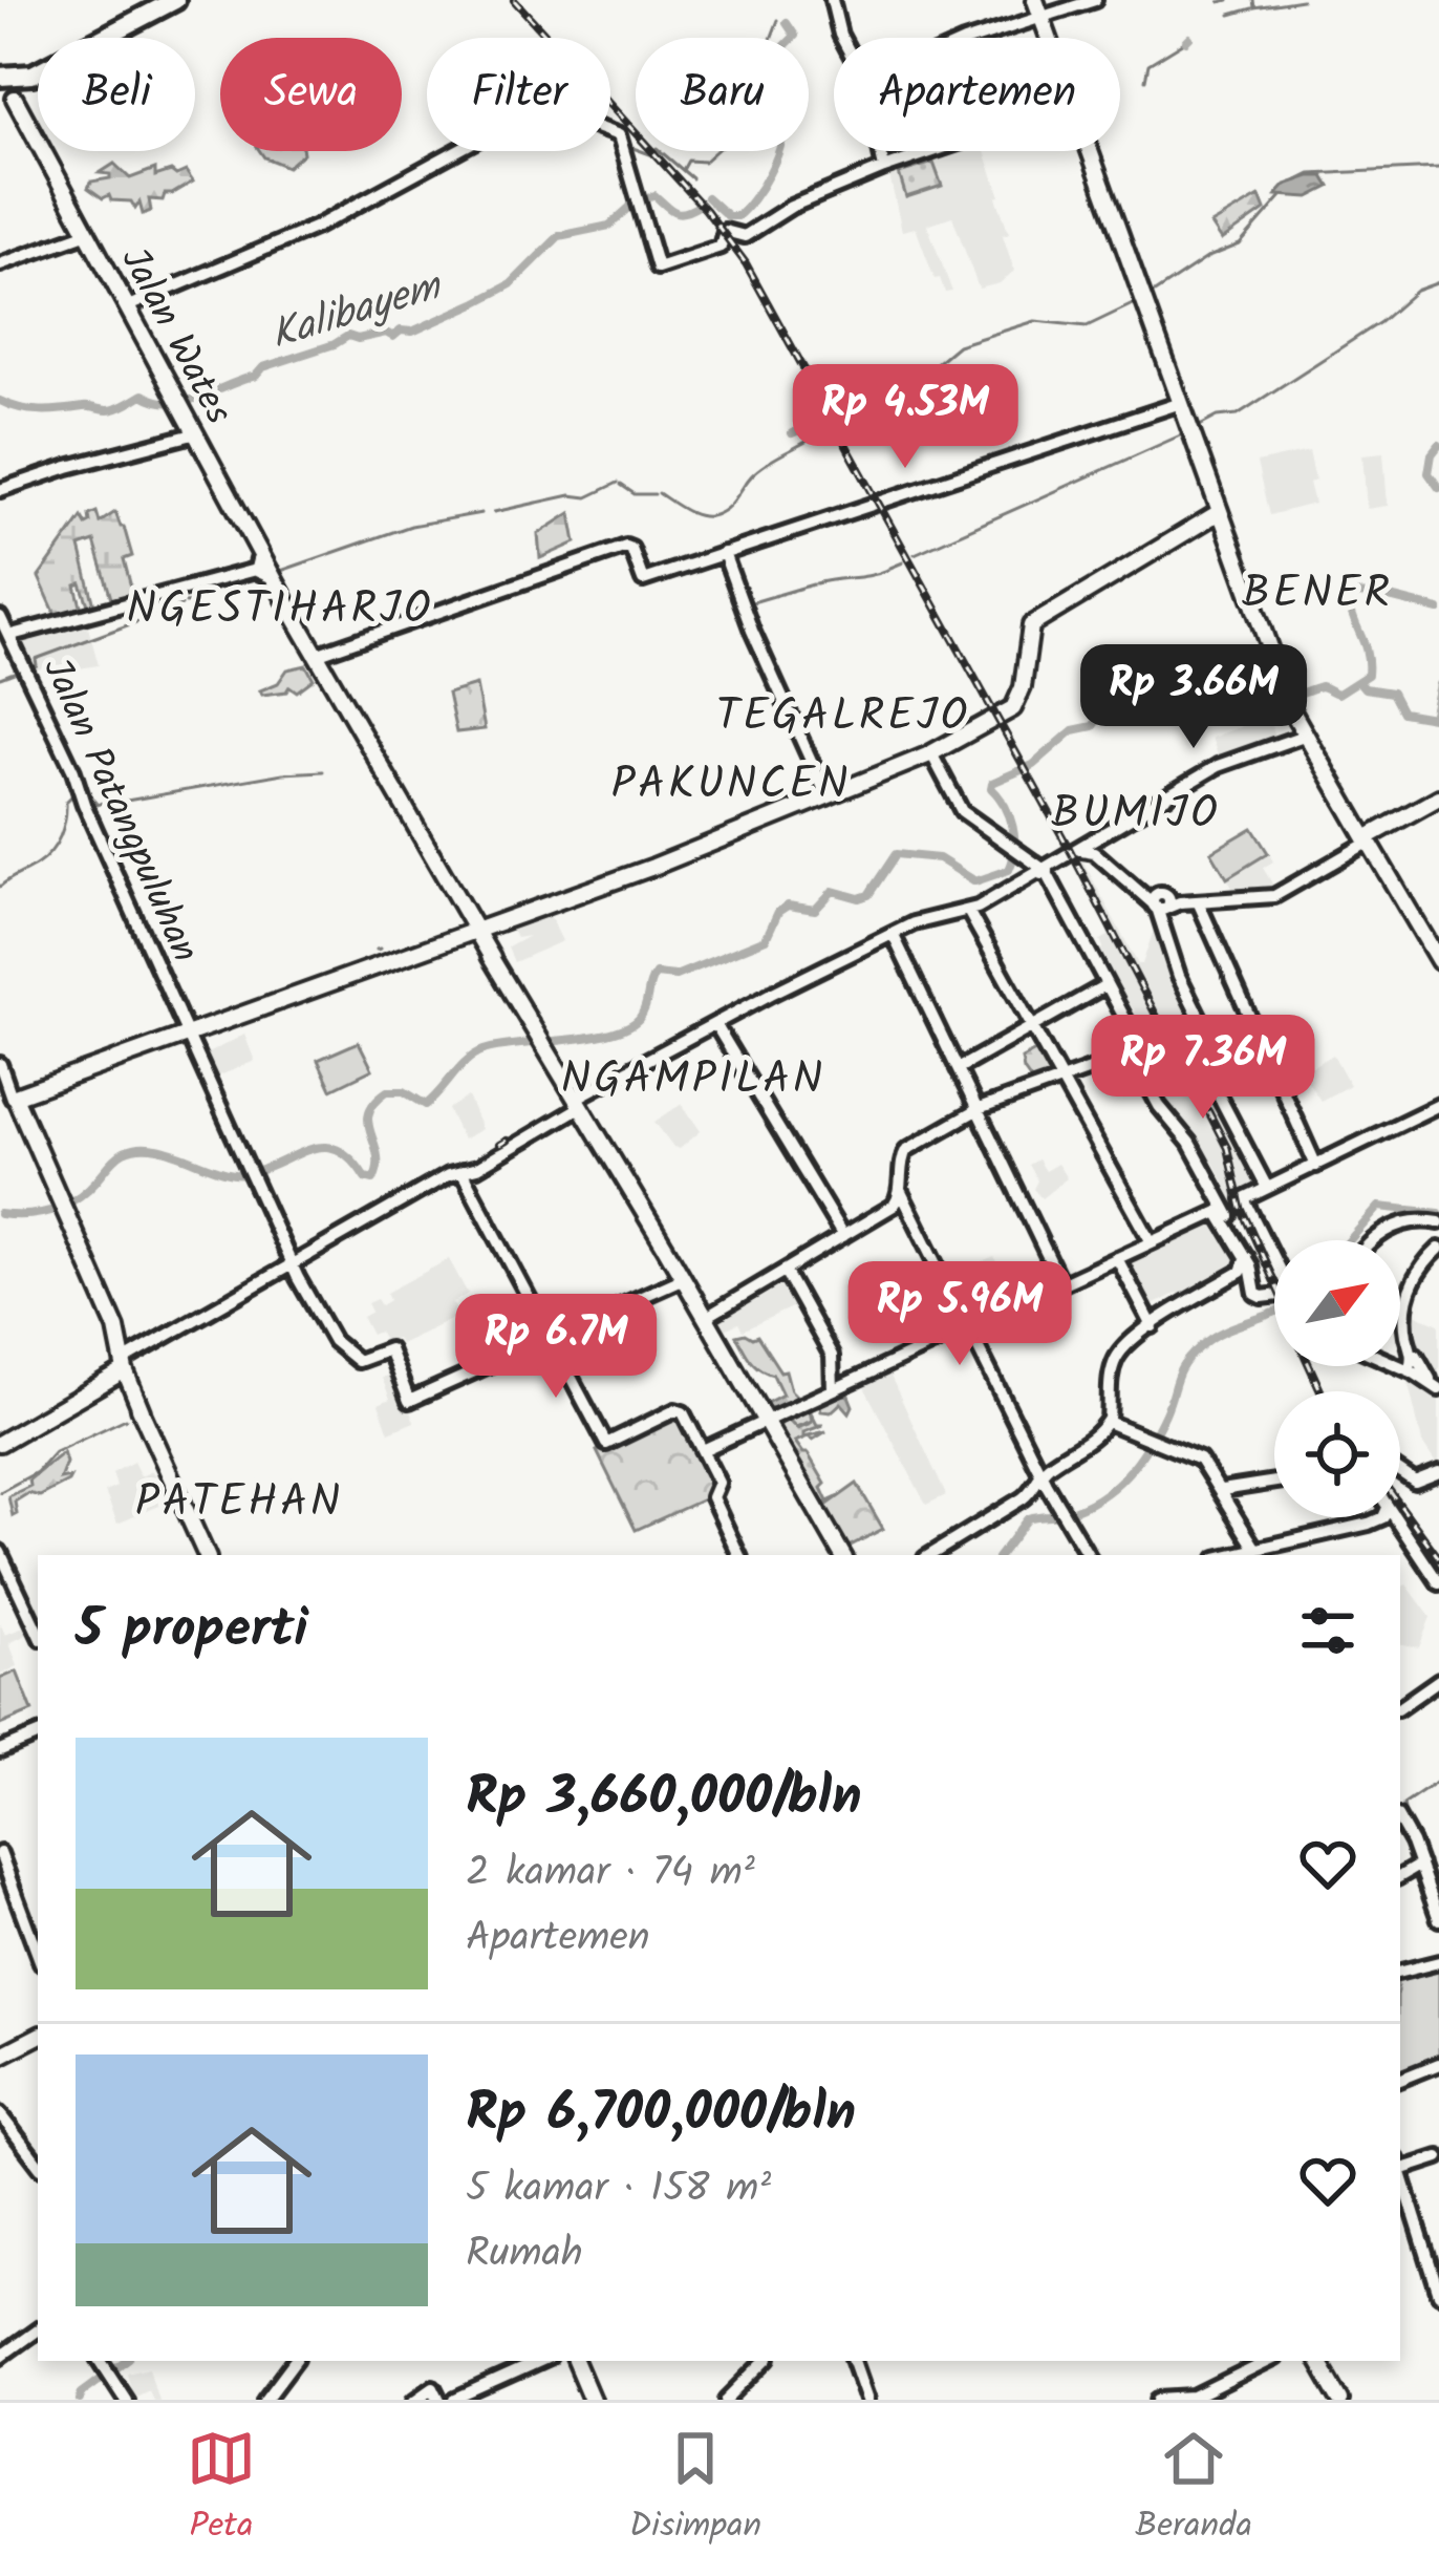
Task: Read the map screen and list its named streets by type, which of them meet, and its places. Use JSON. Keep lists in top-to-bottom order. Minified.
{"streets":{"main road":["Jalan Wates"],"street":["Jalan Patangpuluhan"]},"districts":["BENER","NGESTIHARJO","TEGALREJO","PAKUNCEN","BUMIJO","NGAMPILAN","PATEHAN"],"water":["Kalibayem"],"north":"top right","page":{"chip":["Beli","Sewa","Filter","Baru","Apartemen"],"price":["Rp 4.53M","Rp 3.66M","Rp 7.36M","Rp 5.96M","Rp 6.7M"],"heading":"5 properti","list":[{"name":"Rp 3,660,000/bln","note":"2 kamar · 74 m² · Apartemen"},{"name":"Rp 6,700,000/bln","note":"5 kamar · 158 m² · Rumah"}],"tabs":["Peta","Disimpan","Beranda"]}}
